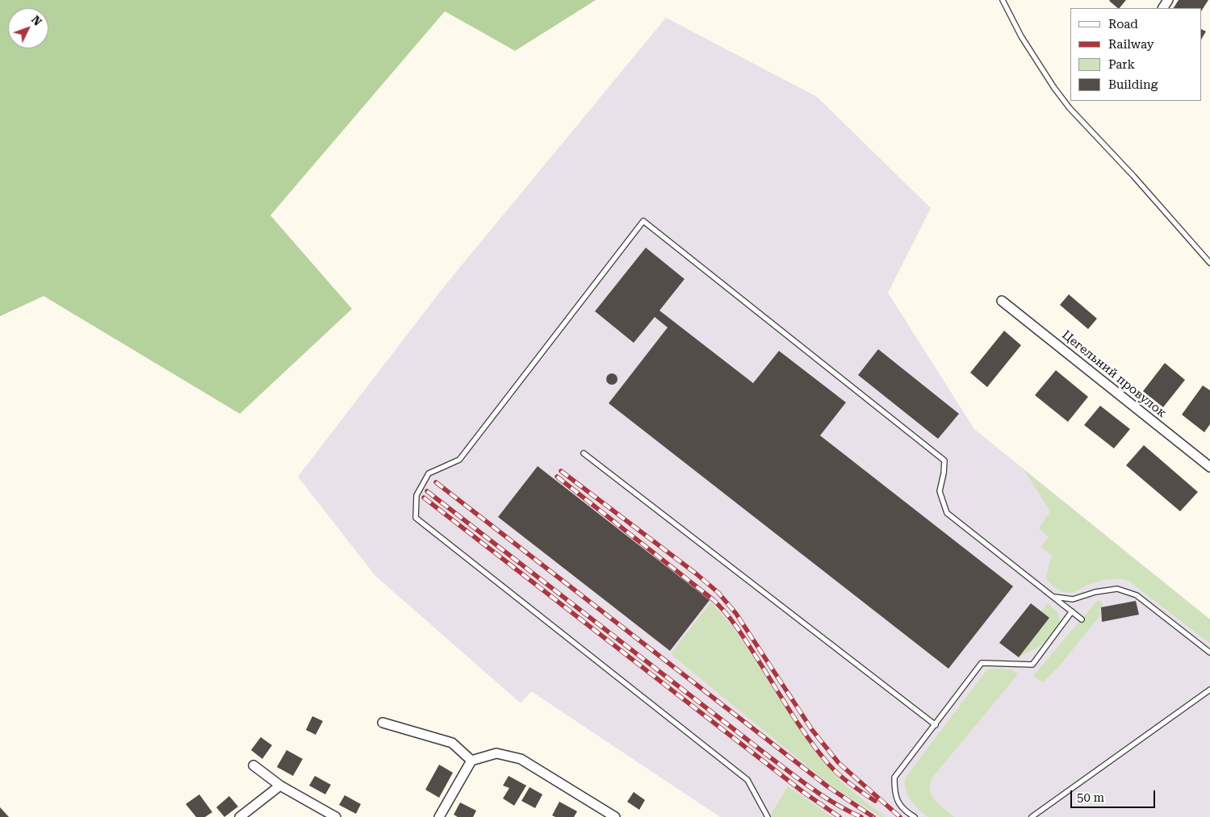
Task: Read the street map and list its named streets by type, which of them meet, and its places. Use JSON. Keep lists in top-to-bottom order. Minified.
{"streets":{"street":["Цегельний провулок"]},"legend":["Road","Railway","Park","Building"],"scale_bar":"50 m","north":"top right"}
